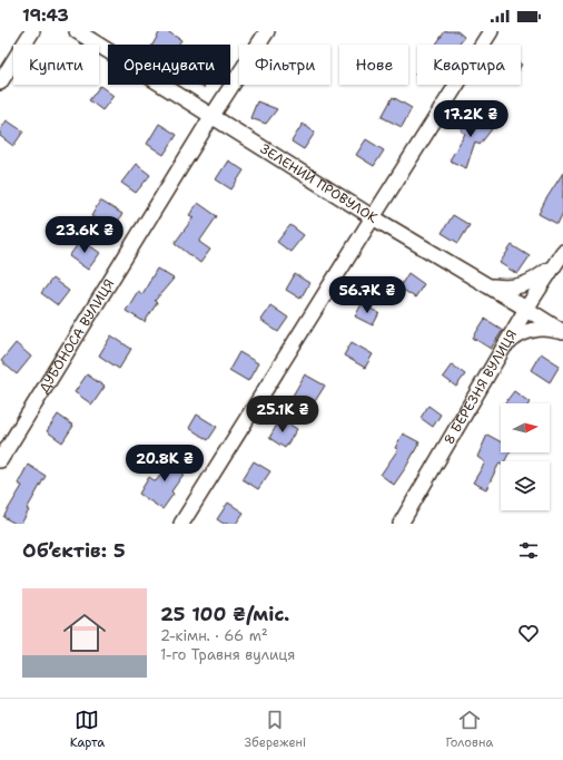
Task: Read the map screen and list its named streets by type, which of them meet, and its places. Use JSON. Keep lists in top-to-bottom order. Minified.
{"streets":{"street":["ЗЕЛЕНИЙ ПРОВУЛОК","ДУБОНОСА ВУЛИЦЯ","8 БЕРЕЗНЯ ВУЛИЦЯ"]},"crossings":[["ЗЕЛЕНИЙ ПРОВУЛОК","ДУБОНОСА ВУЛИЦЯ"],["ЗЕЛЕНИЙ ПРОВУЛОК","8 БЕРЕЗНЯ ВУЛИЦЯ"]],"north":"right","page":{"status":"19:43","chip":["Купити","Орендувати","Фільтри","Нове","Квартира"],"price":["17.2K ₴","23.6K ₴","56.7K ₴","25.1K ₴","20.8K ₴"],"heading":"Об’єктів: 5","list":[{"name":"25 100 ₴/міс.","note":"2-кімн. · 66 m² · 1-го Травня вулиця"}],"tabs":["Карта","Збережені","Головна"]}}
